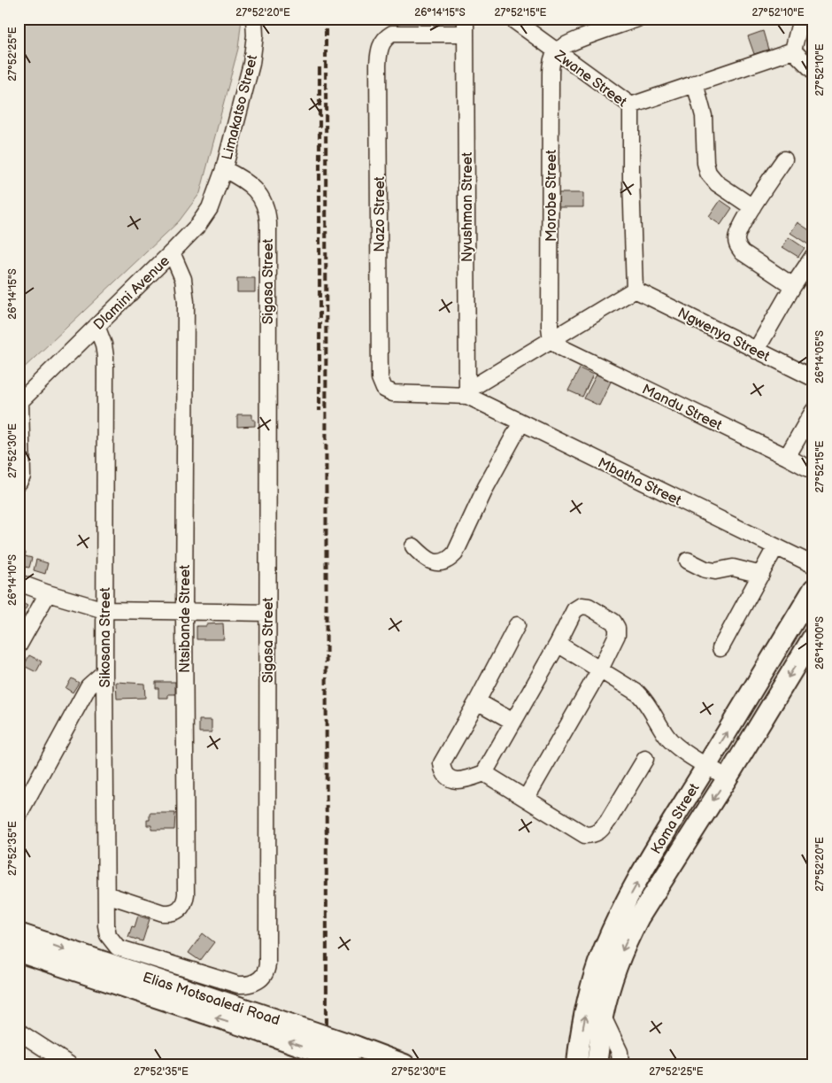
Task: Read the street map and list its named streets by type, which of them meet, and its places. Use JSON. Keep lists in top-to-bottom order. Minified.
{"streets":{"main road":["Koma Street","Elias Motsoaledi Road"],"street":["Zwane Street","Limakatso Street","Morobe Street","Nyushman Street","Nazo Street","Sigasa Street","Dlamini Avenue","Ngwenya Street","Mandu Street","Mbatha Street","Ntsibande Street","Sikosana Street"]},"crossings":[["Zwane Street","Morobe Street"],["Zwane Street","Ngwenya Street"],["Limakatso Street","Sigasa Street"],["Limakatso Street","Dlamini Avenue"],["Morobe Street","Mandu Street"],["Nyushman Street","Nazo Street"],["Nyushman Street","Mbatha Street"],["Nazo Street","Mbatha Street"],["Sigasa Street","Dlamini Avenue"],["Sigasa Street","Sikosana Street"],["Dlamini Avenue","Ntsibande Street"],["Dlamini Avenue","Sikosana Street"],["Ntsibande Street","Sikosana Street"]],"coordinates":["27°52'20\"E","26°14'15\"S","27°52'15\"E","27°52'10\"E","27°52'25\"E","26°14'05\"S","27°52'30\"E","26°14'10\"S","26°14'00\"S","27°52'35\"E"]}
